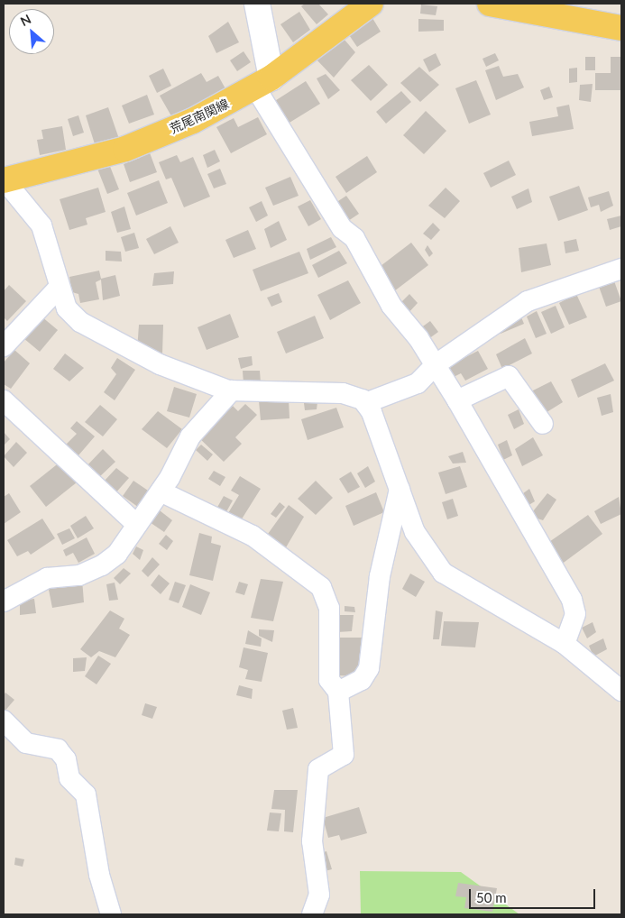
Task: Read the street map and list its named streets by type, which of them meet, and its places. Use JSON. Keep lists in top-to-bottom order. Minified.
{"streets":{"main road":["荒尾南関線"]},"scale_bar":"50 m","north":"top left"}
